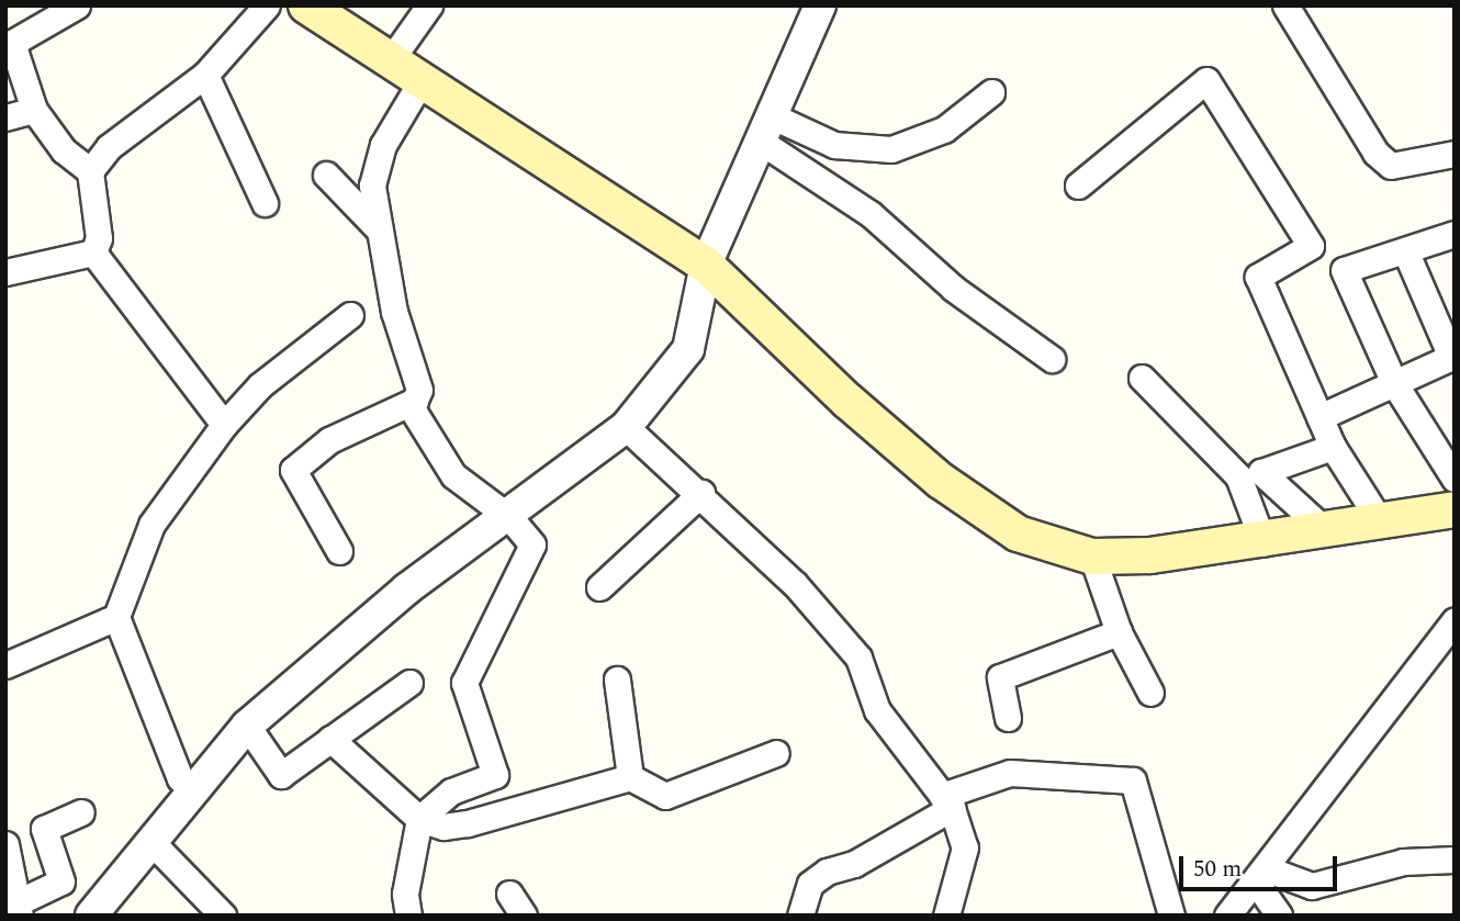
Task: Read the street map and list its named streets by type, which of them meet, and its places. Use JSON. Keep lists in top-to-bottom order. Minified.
{"scale_bar":"50 m"}
